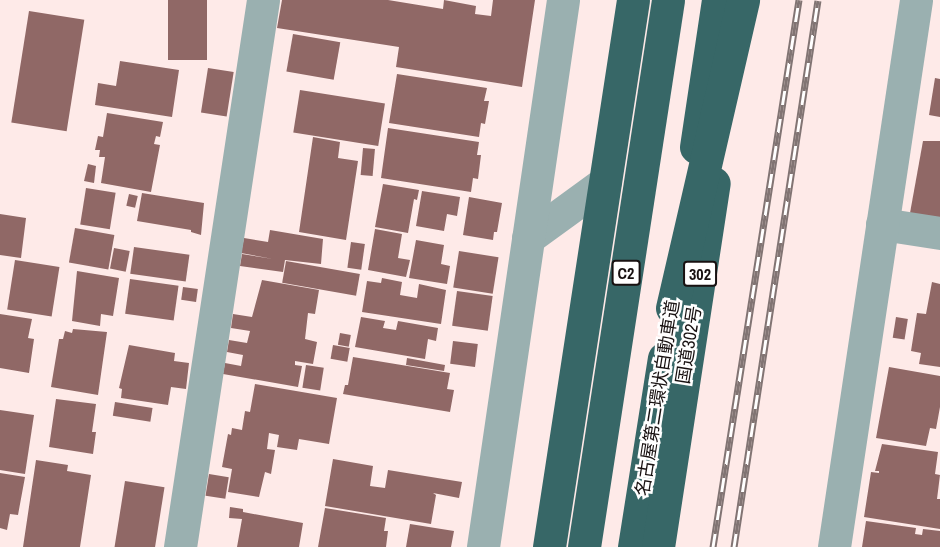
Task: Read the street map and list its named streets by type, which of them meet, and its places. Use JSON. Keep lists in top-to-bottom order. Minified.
{"streets":{"highway":["C2","302","国道302号","名古屋第二環状自動車道"]}}
